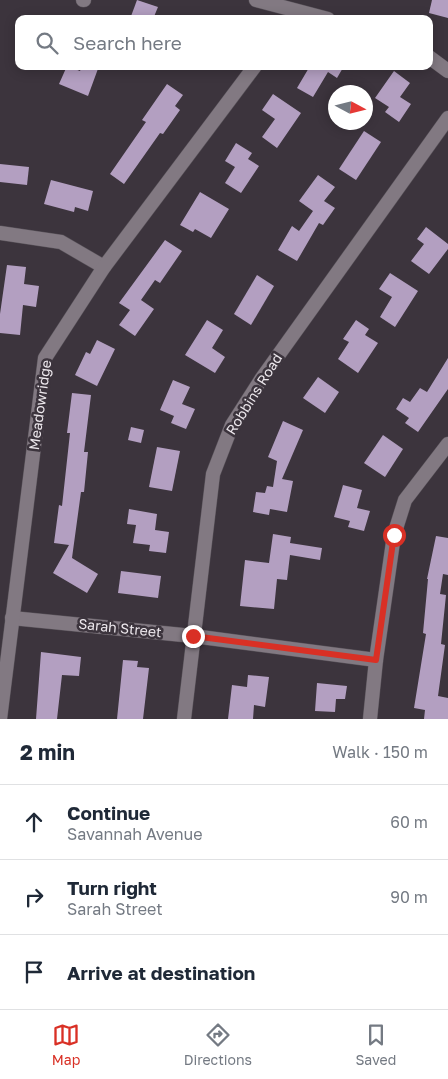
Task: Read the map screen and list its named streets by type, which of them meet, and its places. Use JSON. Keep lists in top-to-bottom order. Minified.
{"streets":{"street":["Robbins Road","Meadowridge","Sarah Street"]},"crossings":[["Robbins Road","Sarah Street"],["Meadowridge","Sarah Street"]],"north":"right","page":{"search":"Search here","heading":["2 min","Walk · 150 m"],"list":[["Continue","Savannah Avenue","60 m"],["Turn right","Sarah Street","90 m"],"Arrive at destination"],"nav":["Map","Directions","Saved"]}}
